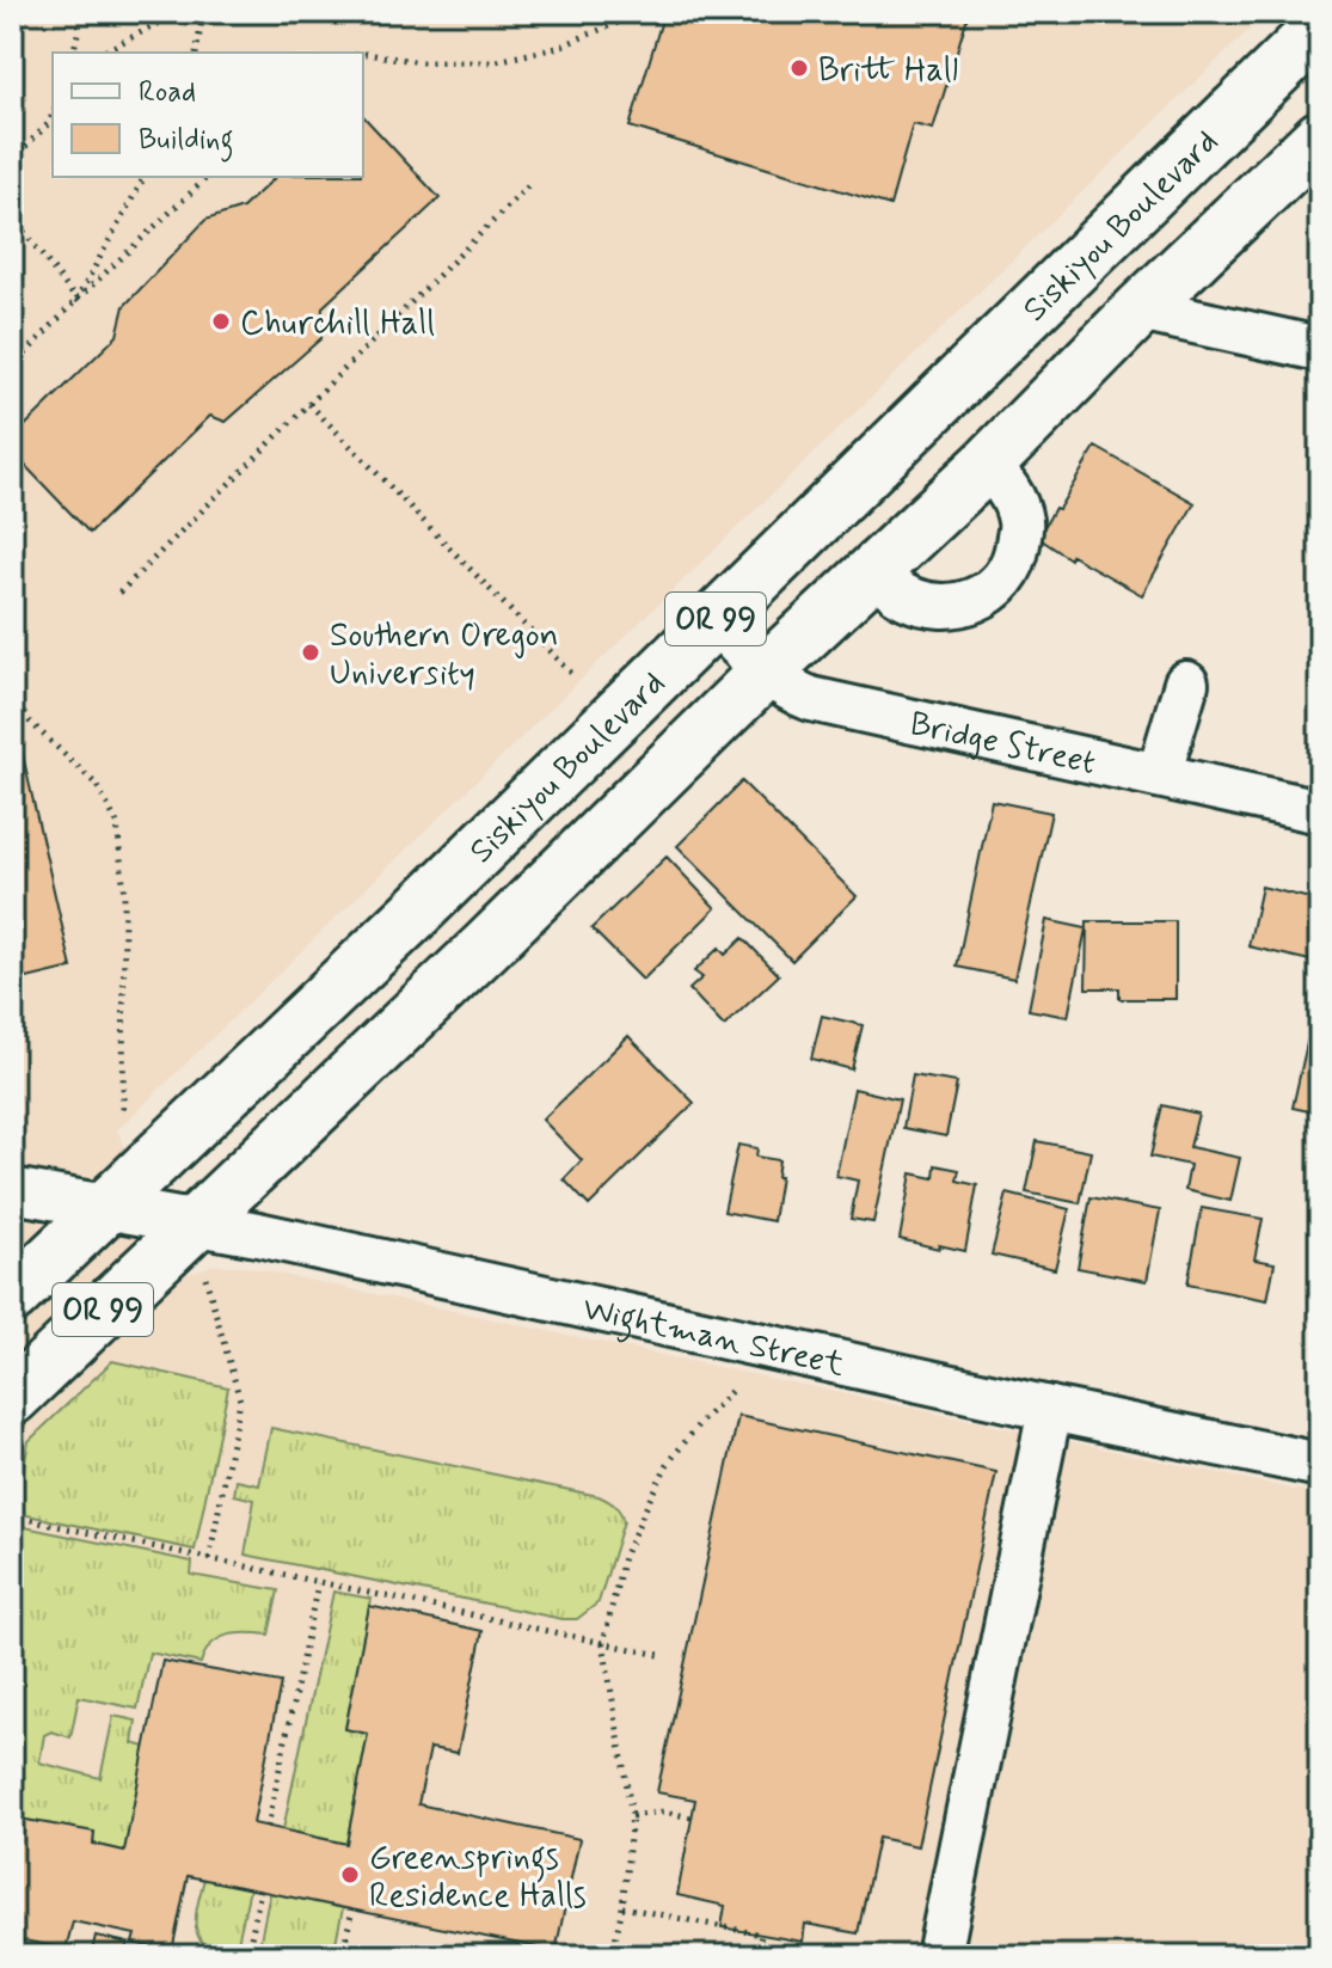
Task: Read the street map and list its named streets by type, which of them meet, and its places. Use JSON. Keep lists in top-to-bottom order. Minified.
{"streets":{"main road":["Siskiyou Boulevard","OR 99"],"street":["Bridge Street","Wightman Street"]},"crossings":[["Siskiyou Boulevard","Bridge Street"],["Siskiyou Boulevard","Wightman Street"],["OR 99","Bridge Street"],["OR 99","Wightman Street"]],"places":["Britt Hall","Churchill Hall","Southern Oregon University","Greensprings Residence Halls"],"legend":["Road","Building"]}
